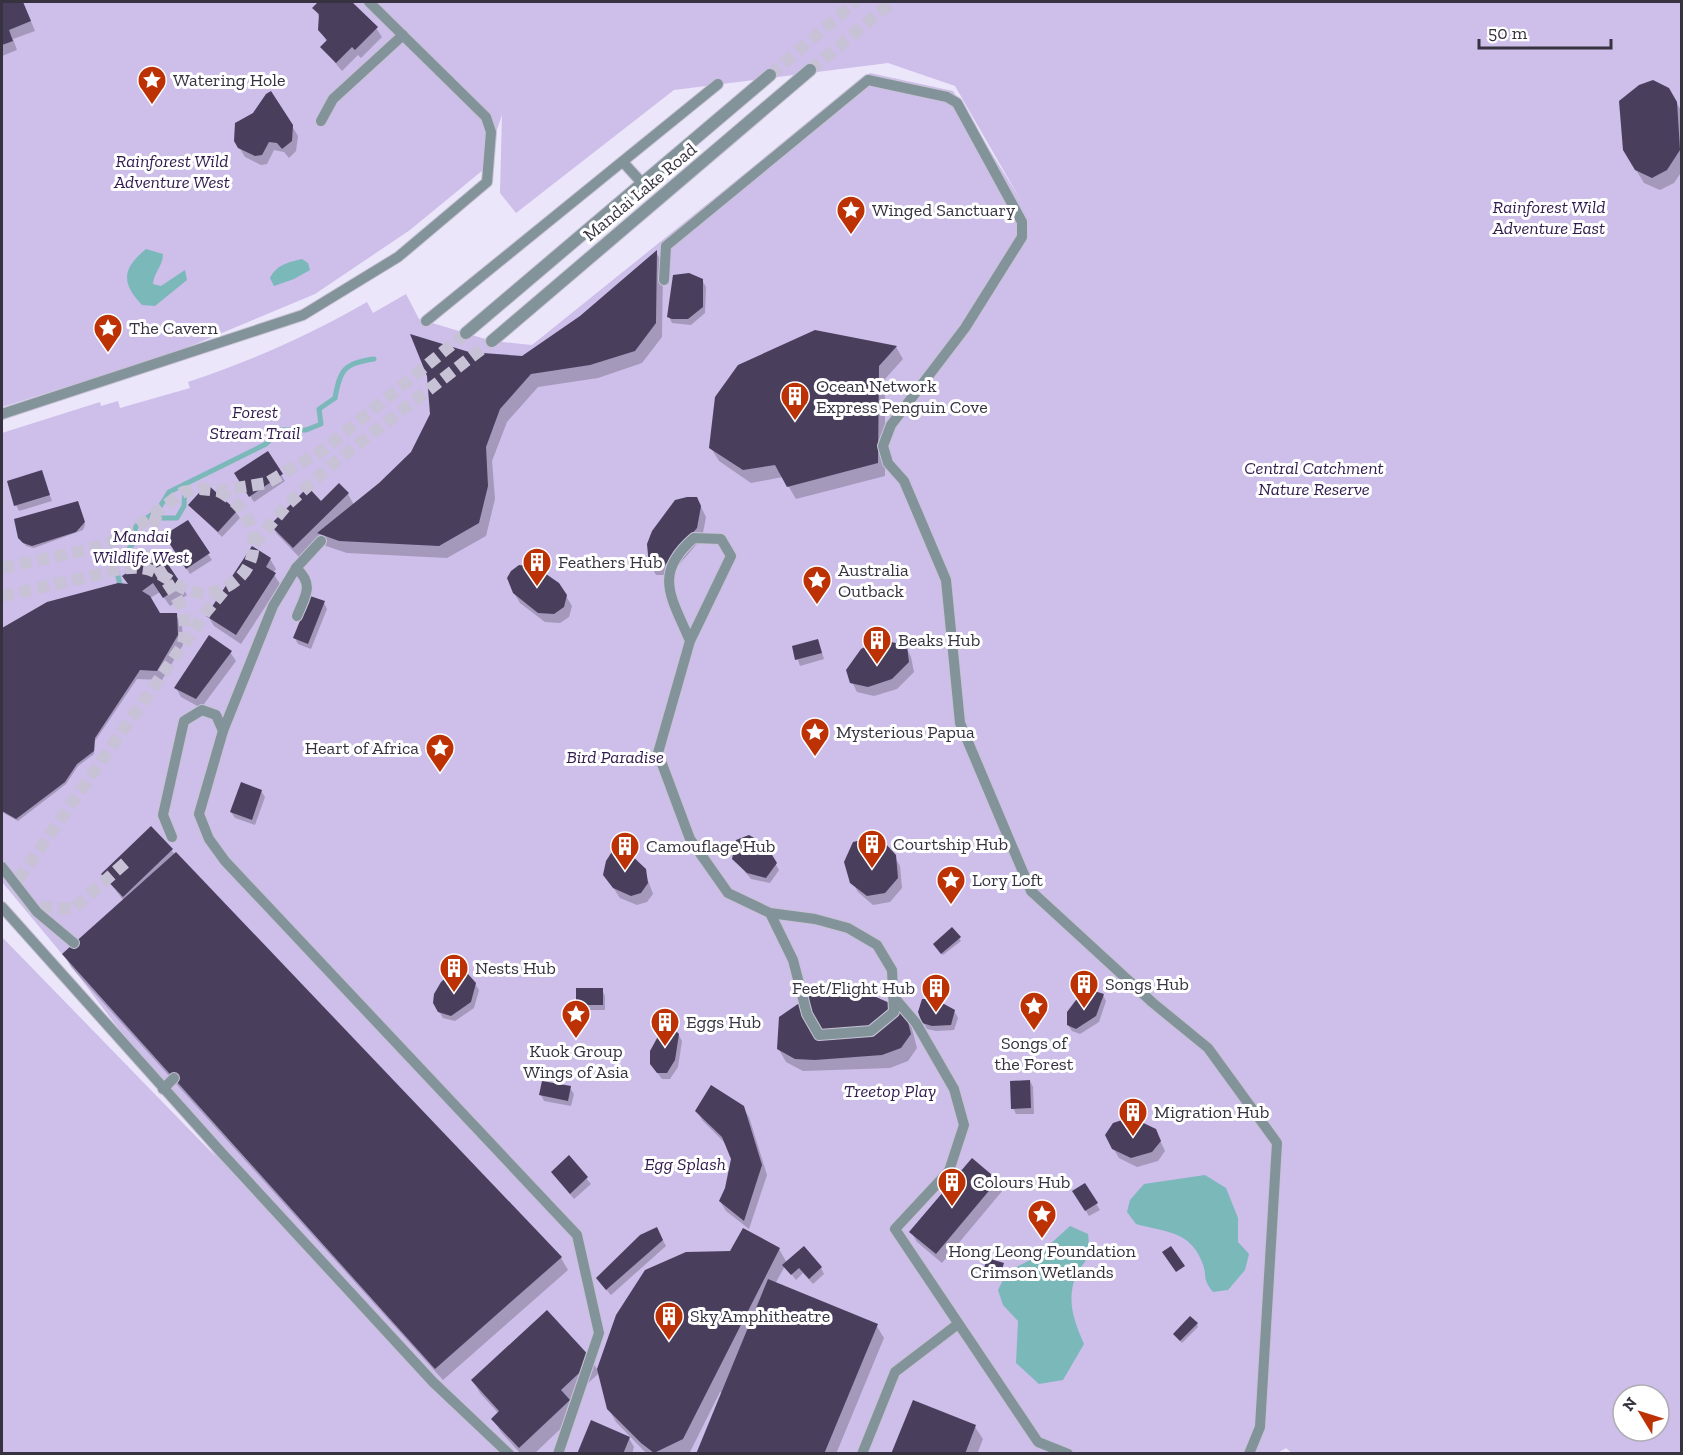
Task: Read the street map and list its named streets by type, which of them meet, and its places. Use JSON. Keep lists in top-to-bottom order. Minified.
{"streets":{"street":["Mandai Lake Road"]},"parks":["Rainforest Wild Adventure West","Rainforest Wild Adventure East","Forest Stream Trail","Central Catchment Nature Reserve","Mandai Wildlife West","Bird Paradise","Treetop Play","Egg Splash"],"places":{"place":["Watering Hole","Winged Sanctuary","The Cavern","Australia Outback","Mysterious Papua","Heart of Africa","Lory Loft","Songs of the Forest","Kuok Group Wings of Asia","Hong Leong Foundation Crimson Wetlands"],"building":["Ocean Network Express Penguin Cove","Feathers Hub","Beaks Hub","Courtship Hub","Camouflage Hub","Nests Hub","Songs Hub","Feet/Flight Hub","Eggs Hub","Migration Hub","Colours Hub","Sky Amphitheatre"]},"scale_bar":"50 m","north":"top left"}
